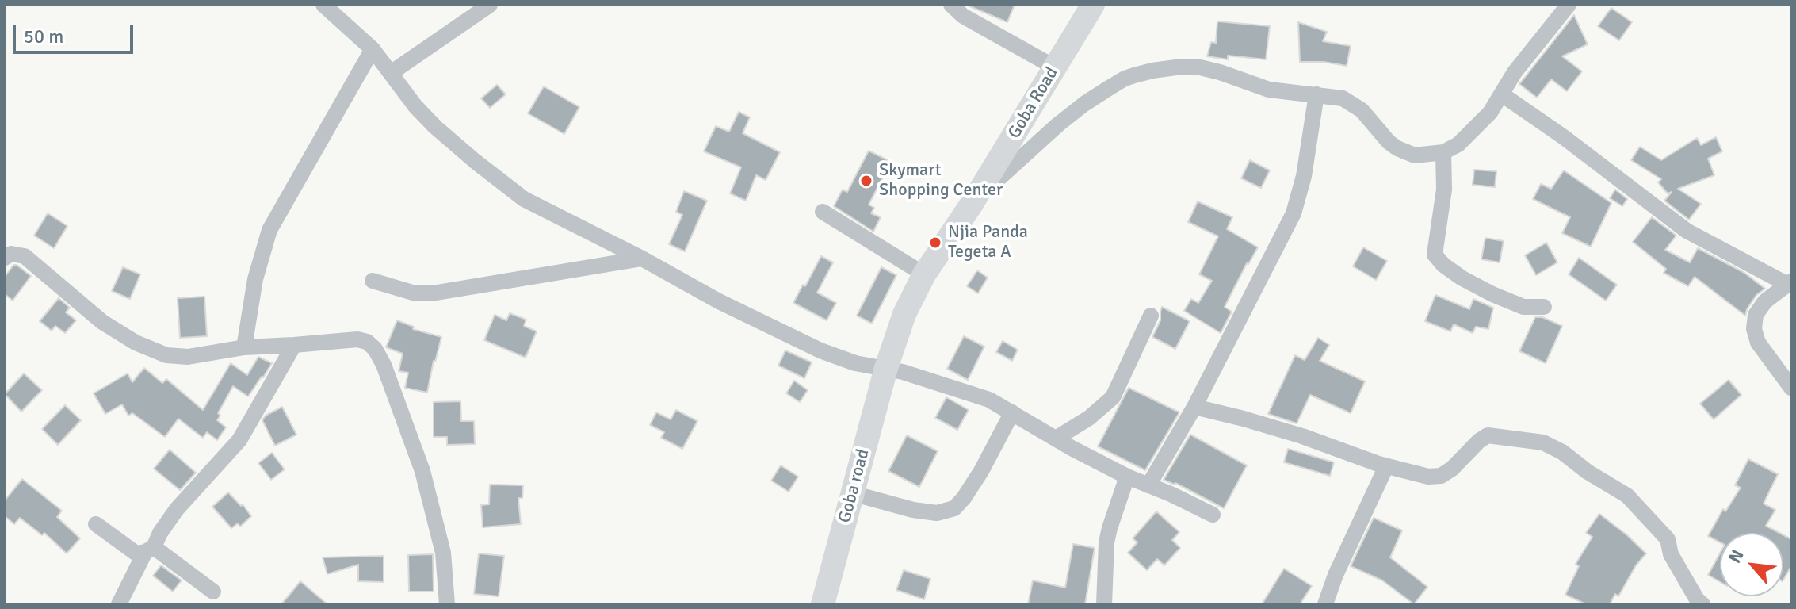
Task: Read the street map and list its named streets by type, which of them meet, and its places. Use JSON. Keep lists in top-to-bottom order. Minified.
{"streets":{"main road":["Goba Road","Goba road"]},"crossings":[["Goba Road","Goba road"]],"places":["Skymart Shopping Center","Njia Panda Tegeta A"],"scale_bar":"50 m","north":"top left"}
